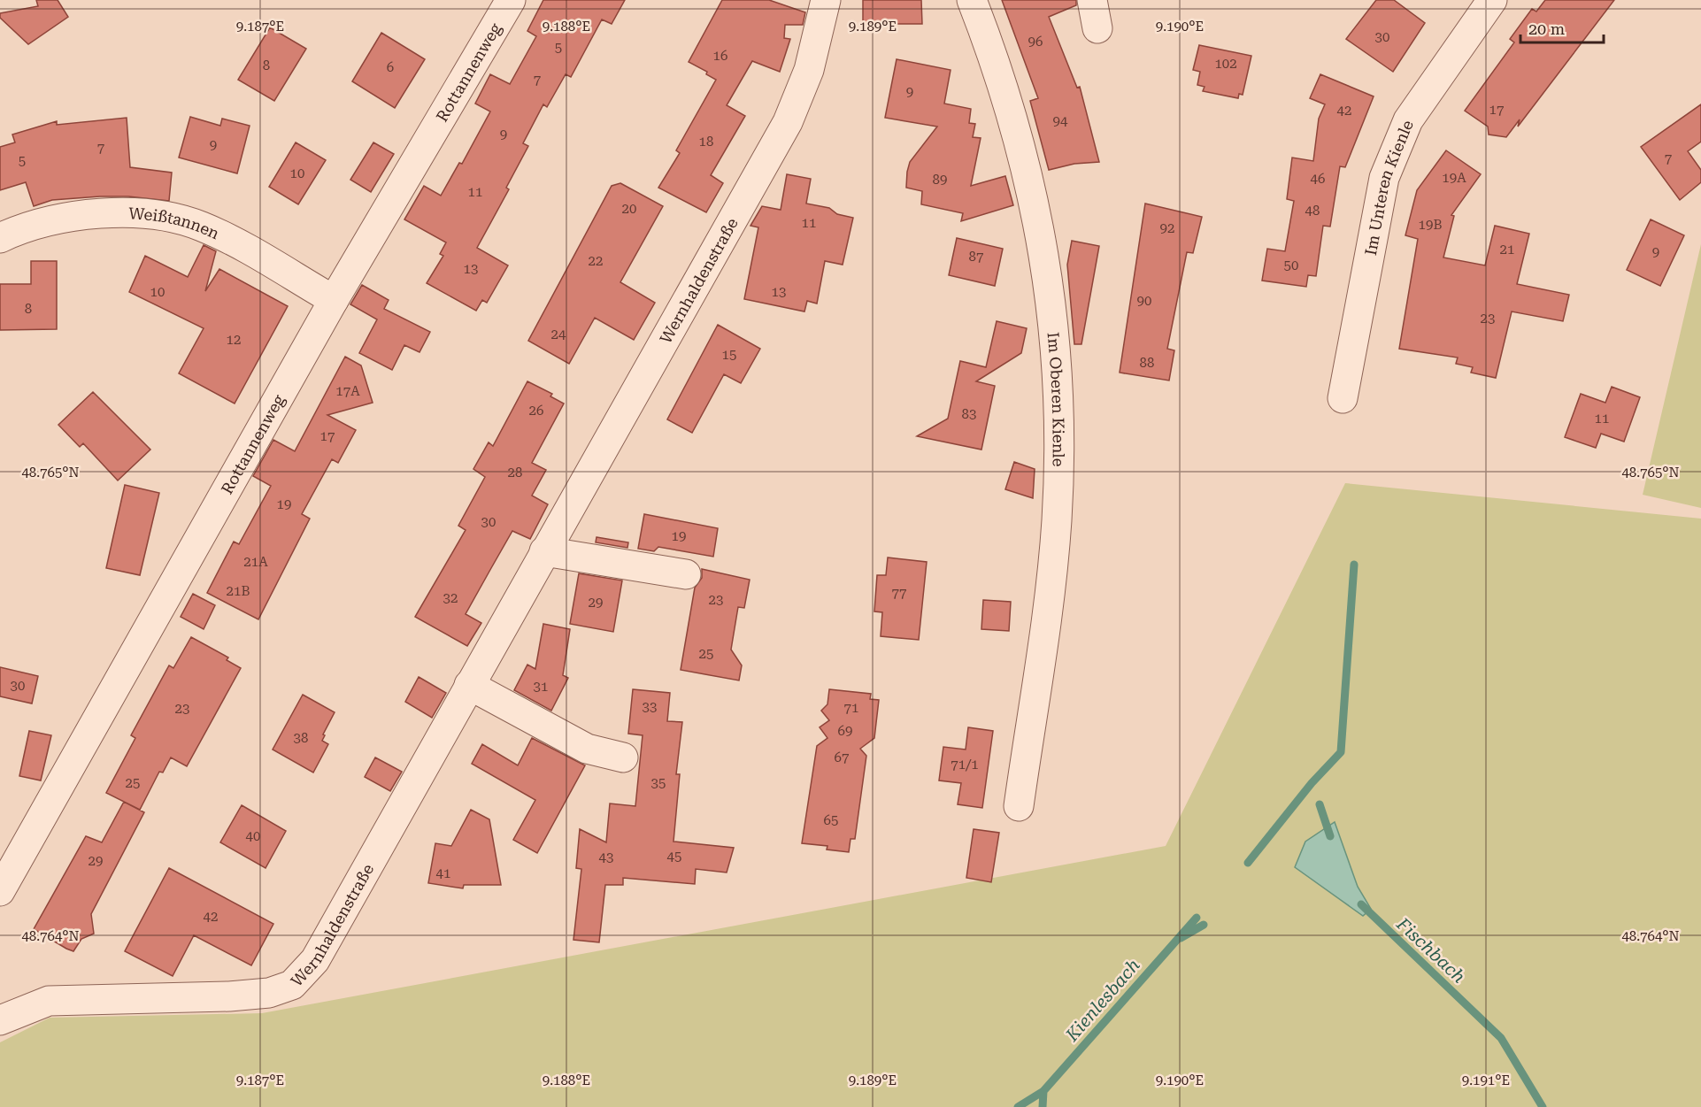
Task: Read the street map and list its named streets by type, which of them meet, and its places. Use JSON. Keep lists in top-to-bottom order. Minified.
{"streets":{"street":["Rottannenweg","Im Unteren Kienle","Weißtannen","Wernhaldenstraße","Im Oberen Kienle"]},"crossings":[["Rottannenweg","Weißtannen"]],"water":["Fischbach","Kienlesbach"],"house_numbers":["30","96","5","16","102","8","6","7","9","17","42","94","9","18","9","7","7","5","10","19A","46","89","11","20","48","11","19B","92","21","9","87","22","50","13","10","13","90","8","23","24","12","15","88","17A","26","83","11","17","28","19","30","19","21A","21B","77","32","23","29","25","30","31","33","71","23","69","38","67","71/1","25","35","65","40","45","43","29","41","42"],"scale_bar":"20 m","coordinates":["9.187°E","9.188°E","9.189°E","9.190°E","48.765°N","48.764°N","9.191°E"]}
